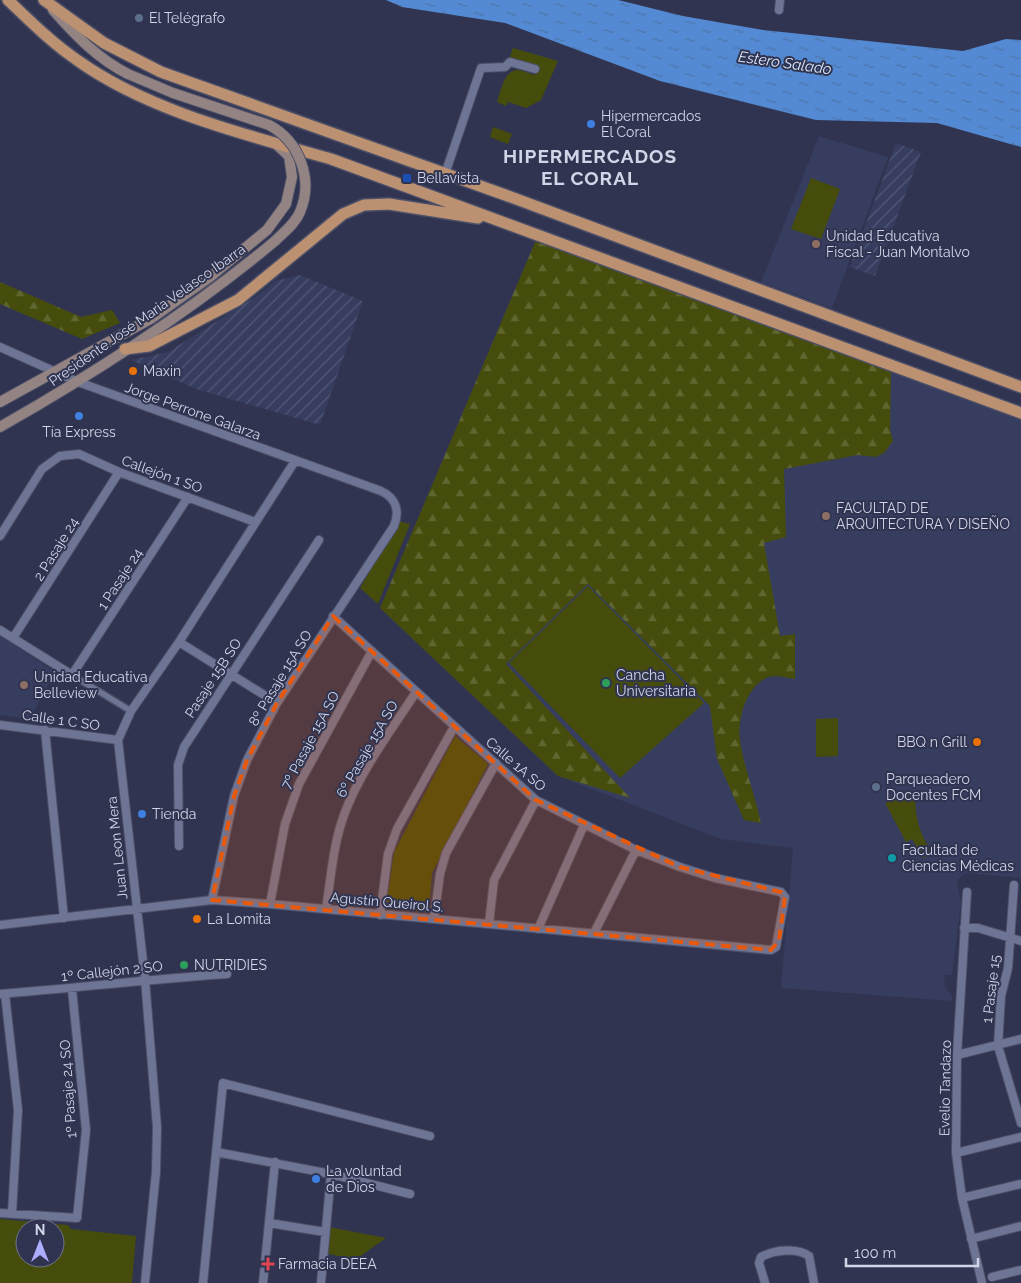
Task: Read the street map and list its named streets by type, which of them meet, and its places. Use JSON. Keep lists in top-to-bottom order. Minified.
{"streets":{"main road":["Presidente José Maria Velasco Ibarra"],"street":["Jorge Perrone Galarza","Callejón 1 SO","2 Pasaje 24","1 Pasaje 24","Pasaje 15B SO","8º Pasaje 15A SO","Calle 1 C SO","7º Pasaje 15A SO","6º Pasaje 15A SO","Calle 1A SO","Juan Leon Mera","Agustín Queirol S.","1º Callejón 2 SO","1 Pasaje 15","Evelio Tandazo","1º Pasaje 24 SO"]},"crossings":[["Presidente José Maria Velasco Ibarra","Jorge Perrone Galarza"],["Jorge Perrone Galarza","8º Pasaje 15A SO"],["Callejón 1 SO","2 Pasaje 24"],["Callejón 1 SO","1 Pasaje 24"],["8º Pasaje 15A SO","Calle 1A SO"],["8º Pasaje 15A SO","Agustín Queirol S."],["Calle 1 C SO","Juan Leon Mera"],["7º Pasaje 15A SO","Calle 1A SO"],["7º Pasaje 15A SO","Agustín Queirol S."],["6º Pasaje 15A SO","Calle 1A SO"],["6º Pasaje 15A SO","Agustín Queirol S."],["Calle 1A SO","Agustín Queirol S."],["Juan Leon Mera","Agustín Queirol S."],["Juan Leon Mera","1º Callejón 2 SO"],["1º Callejón 2 SO","1º Pasaje 24 SO"]],"districts":["HIPERMERCADOS EL CORAL"],"water":["Estero Salado"],"places":{"other":["El Telégrafo","Hipermercados El Coral","Unidad Educativa Fiscal - Juan Montalvo","Maxin","Tía Express","FACULTAD DE ARQUITECTURA Y DISEÑO","Cancha Universitaria","Unidad Educativa Belleview","BBQ n Grill","Parqueadero Docentes FCM","Tienda","Facultad de Ciencias Médicas","La Lomita","NUTRIDIES","La voluntad de Dios"],"transit":["Bellavista"],"health":["Farmacia DEEA"]},"scale_bar":"100 m","north":"top"}
